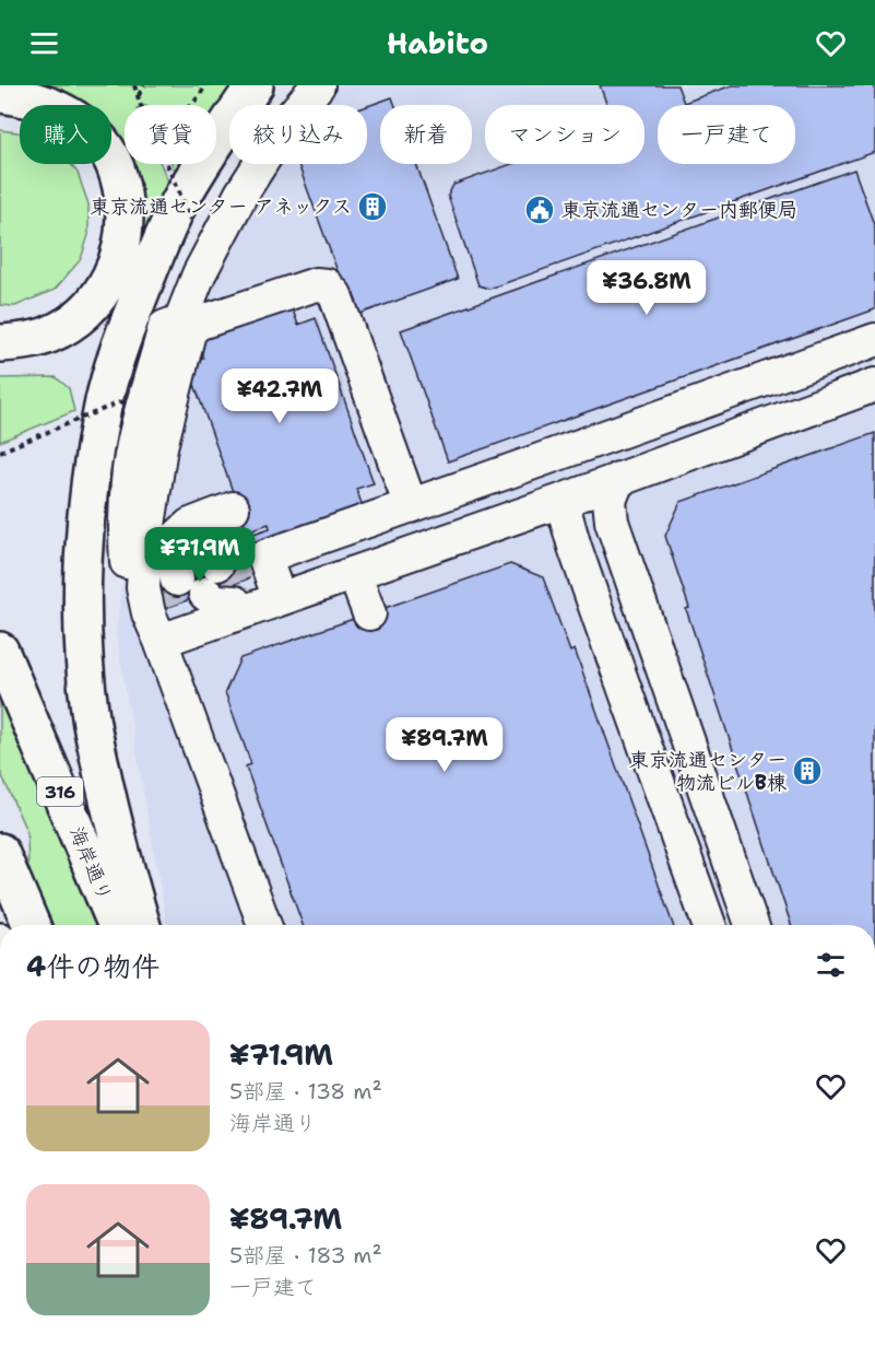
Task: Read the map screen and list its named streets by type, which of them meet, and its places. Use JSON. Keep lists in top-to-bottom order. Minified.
{"streets":{"main road":["316","海岸通り"]},"places":{"building":["東京流通センター アネックス","東京流通センター 物流ビルB棟"],"public building":["東京流通センター内郵便局"]},"page":{"header":"Habito","chip":["購入","賃貸","絞り込み","新着","マンション","一戸建て"],"price":["¥36.8M","¥42.7M","¥71.9M","¥89.7M"],"heading":"4件の物件","list":[{"name":"¥71.9M","note":"5部屋 · 138 m² · 海岸通り"},{"name":"¥89.7M","note":"5部屋 · 183 m² · 一戸建て"}]}}
